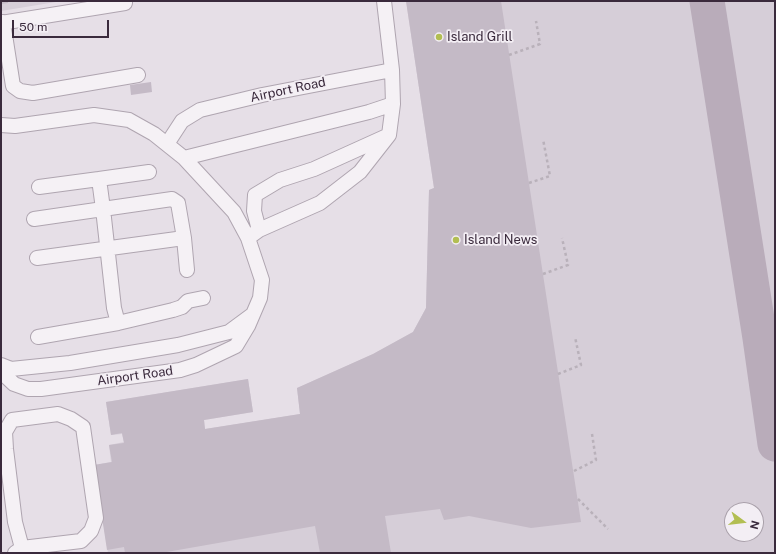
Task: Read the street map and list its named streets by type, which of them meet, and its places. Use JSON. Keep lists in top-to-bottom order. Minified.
{"streets":{"lane":["Airport Road"]},"places":["Island Grill","Island News"],"scale_bar":"50 m","north":"right"}
